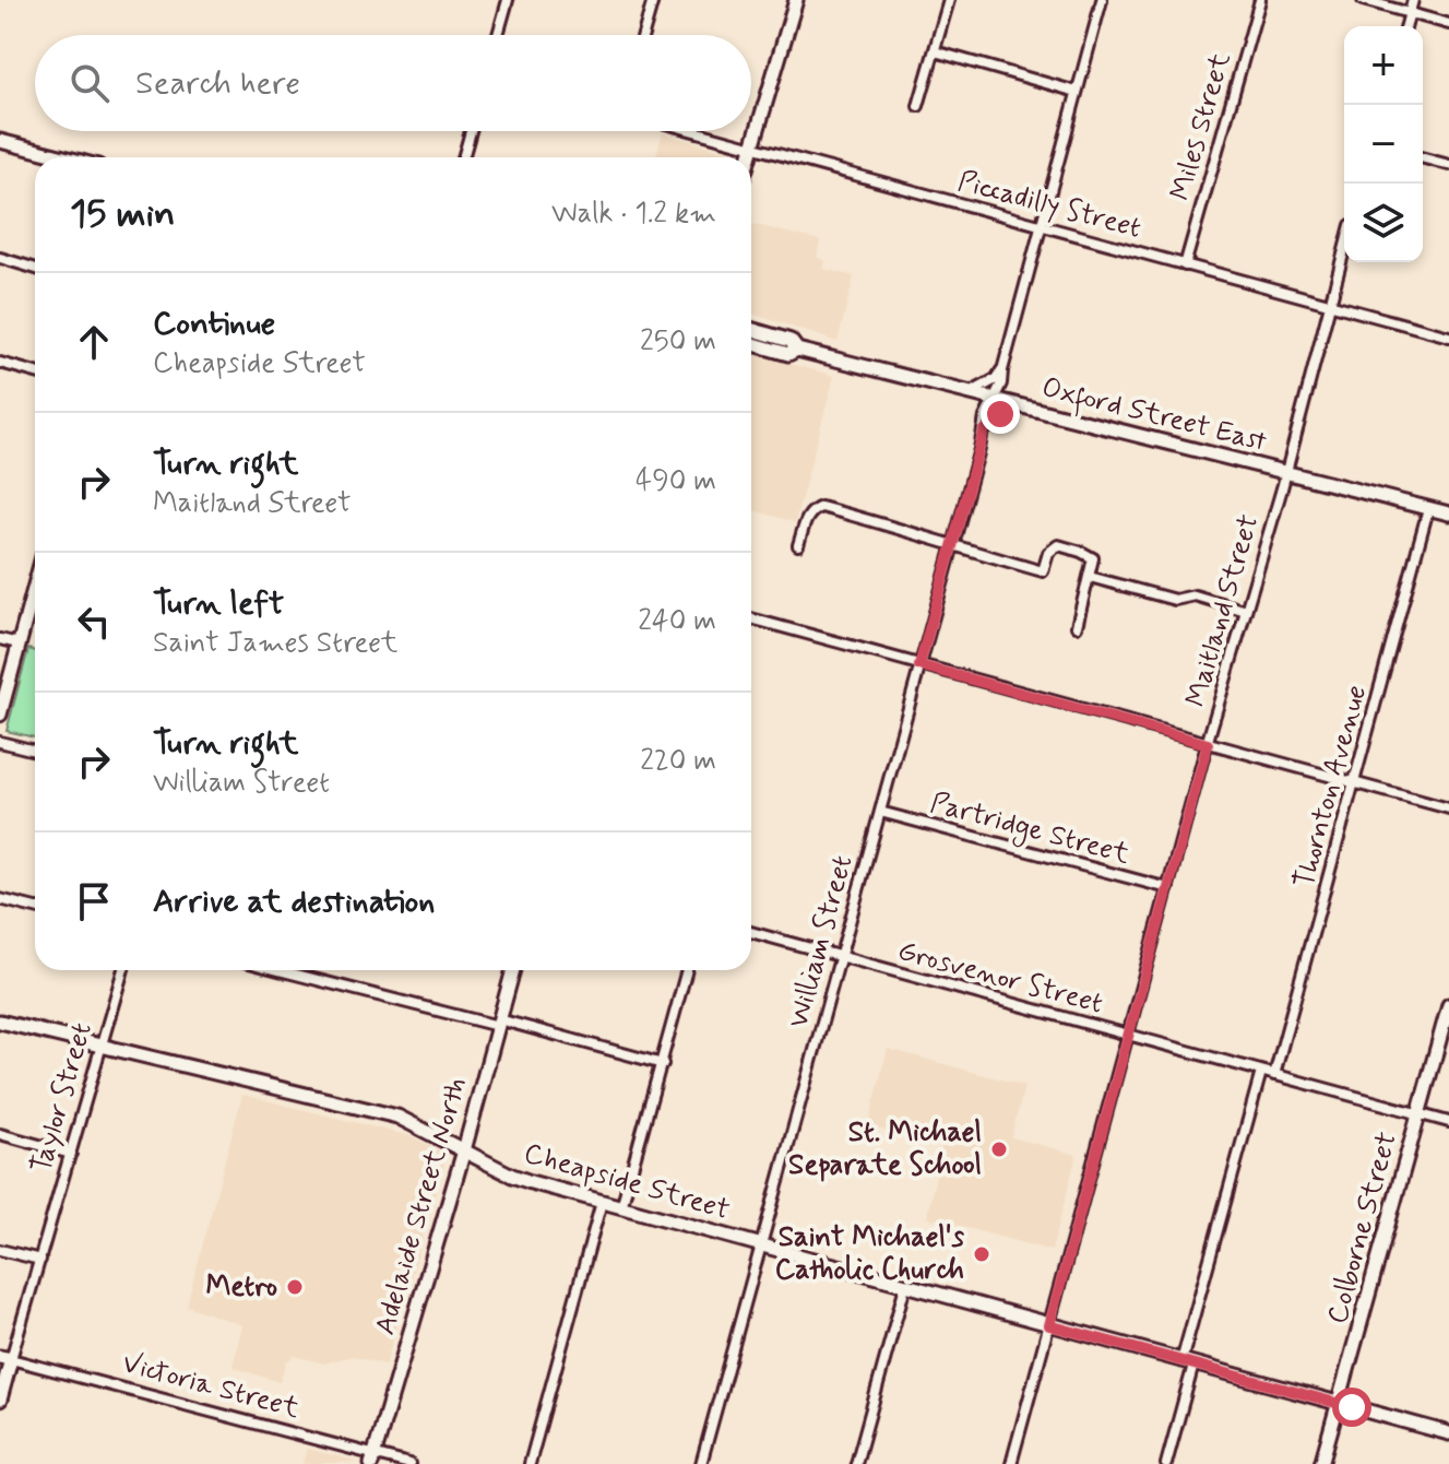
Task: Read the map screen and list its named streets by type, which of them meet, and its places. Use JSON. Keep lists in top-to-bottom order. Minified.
{"streets":{"street":["Miles Street","Piccadilly Street","Oxford Street East","Maitland Street","Thornton Avenue","Partridge Street","William Street","Grosvenor Street","Taylor Street","Cheapside Street","Adelaide Street North","Colborne Street","Victoria Street"]},"crossings":[["Miles Street","Piccadilly Street"],["Piccadilly Street","Maitland Street"],["Piccadilly Street","William Street"],["Oxford Street East","Maitland Street"],["Oxford Street East","Thornton Avenue"],["Oxford Street East","William Street"],["Maitland Street","Partridge Street"],["Maitland Street","Grosvenor Street"],["Maitland Street","Cheapside Street"],["Thornton Avenue","Grosvenor Street"],["Partridge Street","William Street"],["William Street","Grosvenor Street"],["William Street","Cheapside Street"],["Grosvenor Street","Colborne Street"],["Taylor Street","Cheapside Street"],["Taylor Street","Victoria Street"],["Cheapside Street","Adelaide Street North"],["Cheapside Street","Colborne Street"],["Adelaide Street North","Victoria Street"]],"places":["St. Michael Separate School","Saint Michael's Catholic Church","Metro"],"page":{"map_buttons":["+","−"],"search":"Search here","heading":["15 min","Walk · 1.2 km"],"list":[["Continue","Cheapside Street","250 m"],["Turn right","Maitland Street","490 m"],["Turn left","Saint James Street","240 m"],["Turn right","William Street","220 m"],"Arrive at destination"]}}
